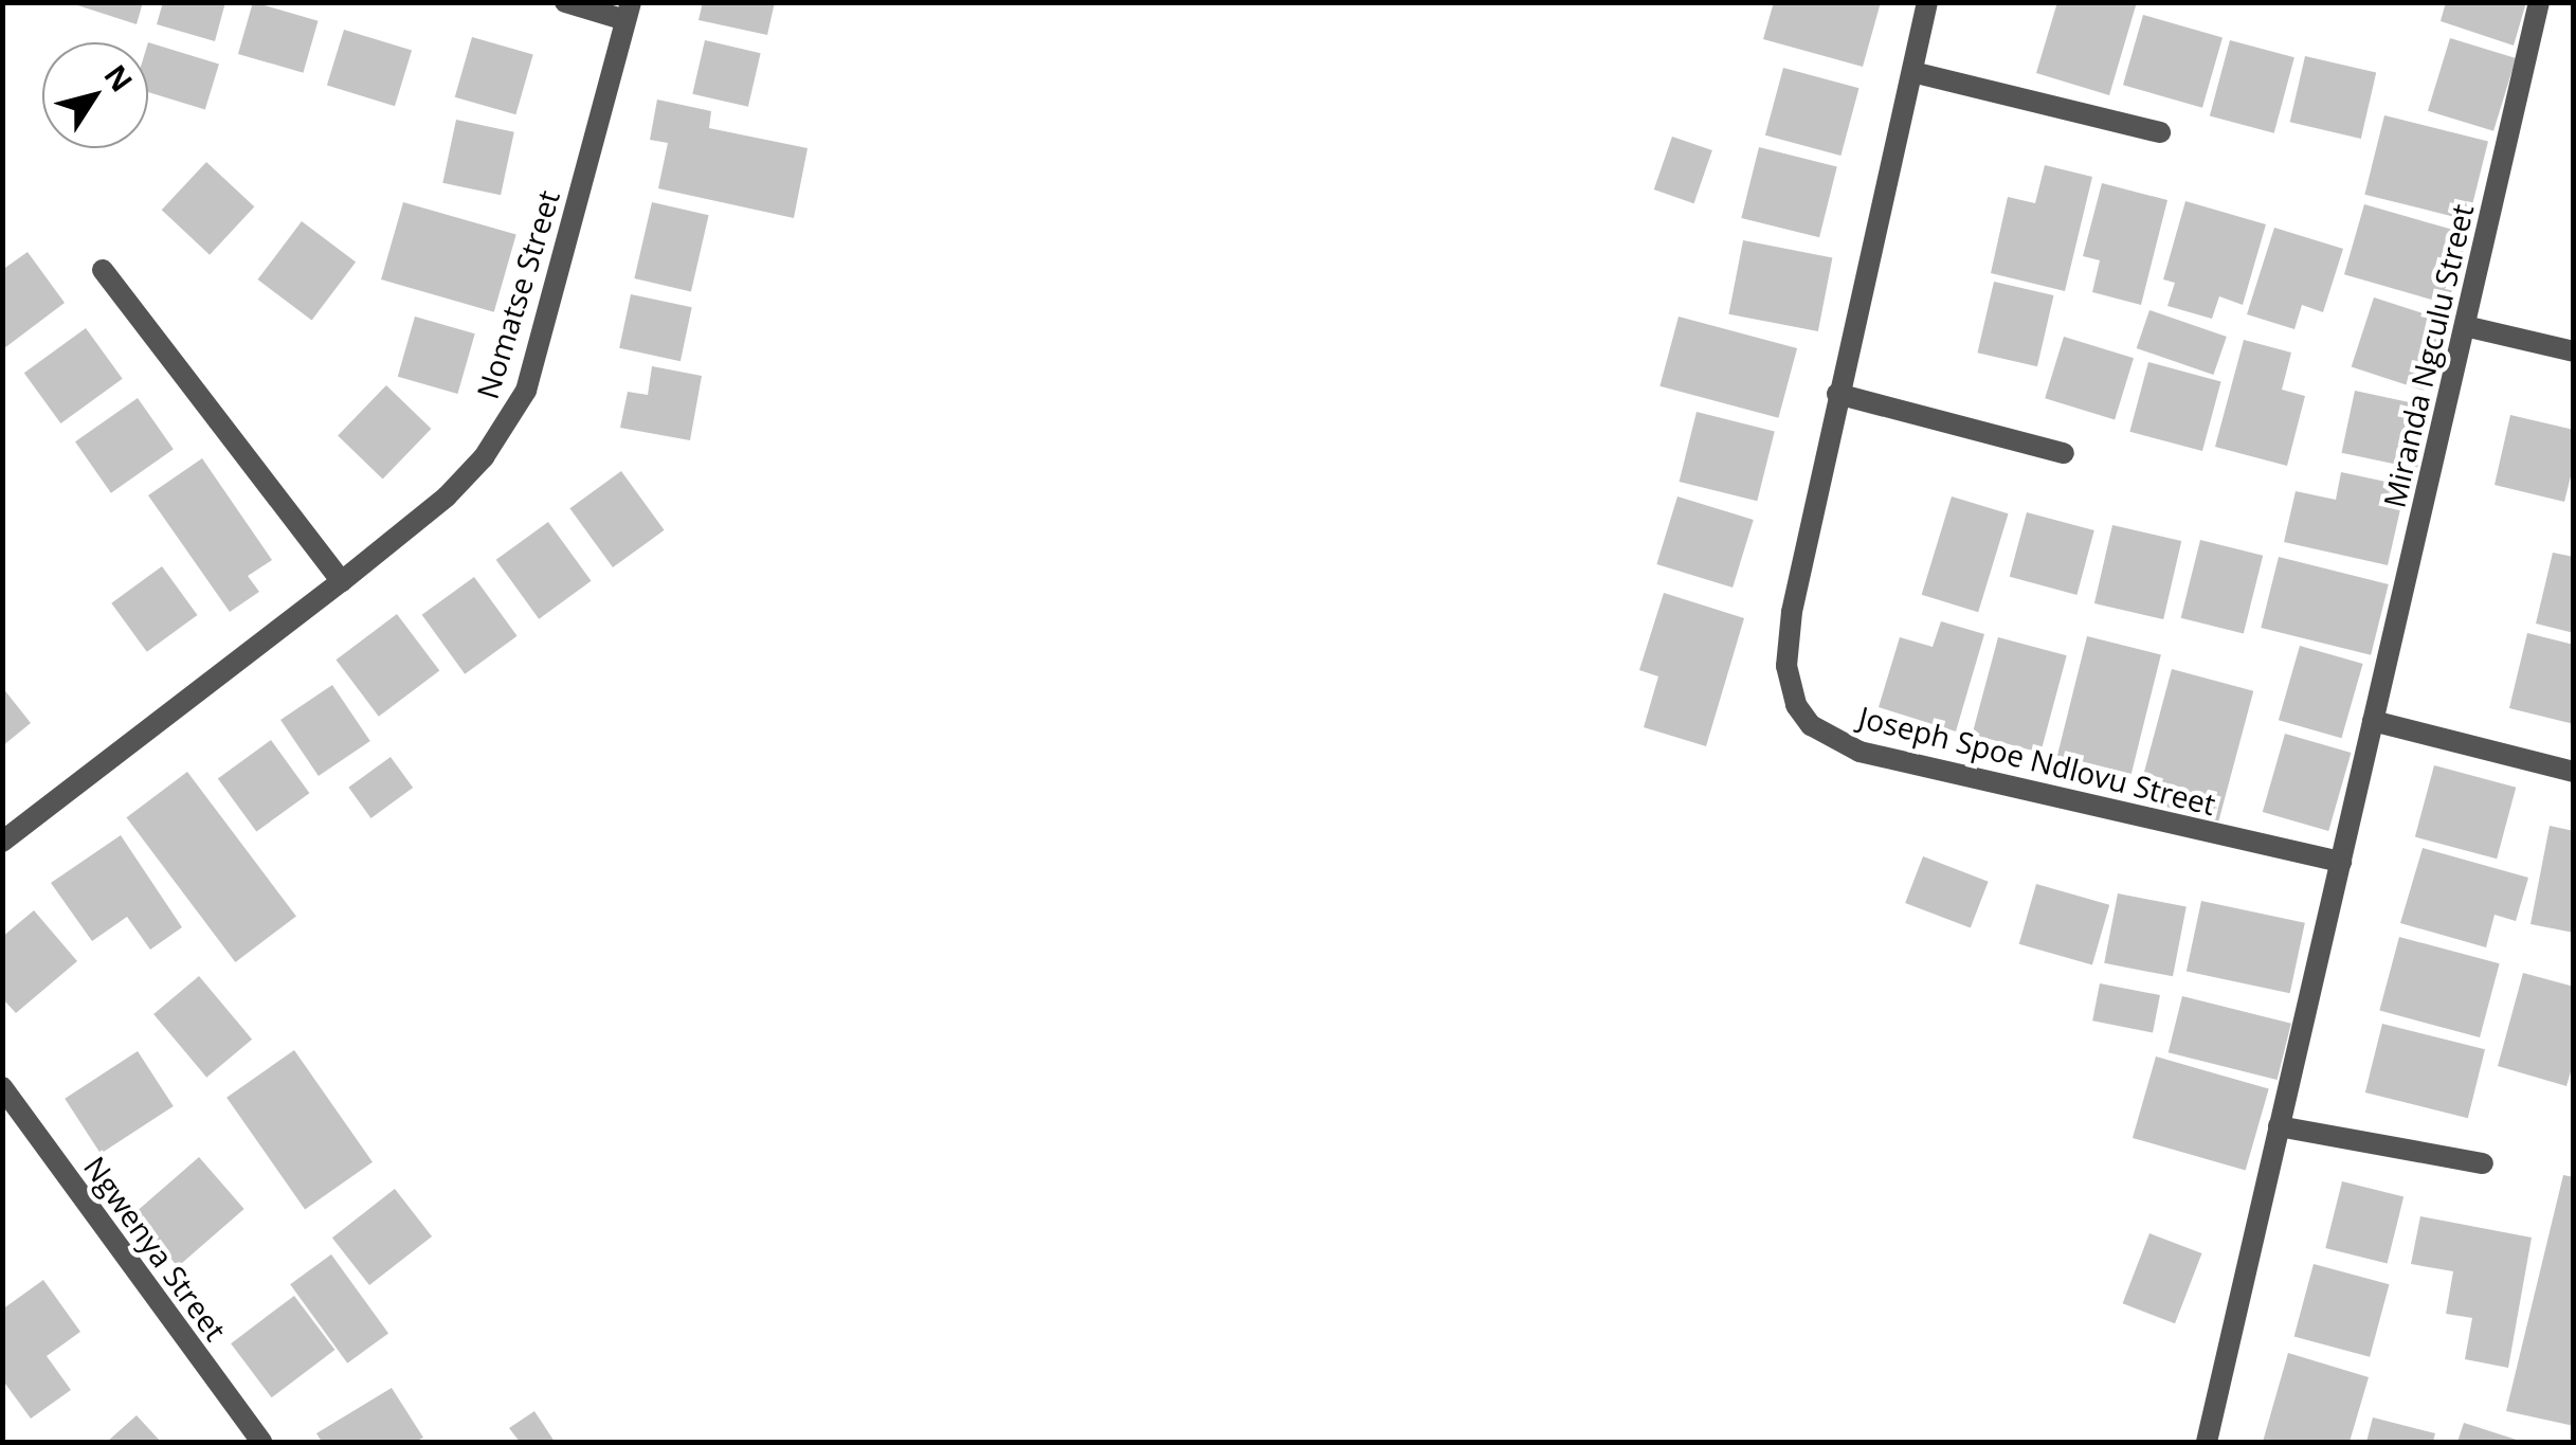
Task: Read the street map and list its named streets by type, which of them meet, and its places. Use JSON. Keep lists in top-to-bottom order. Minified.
{"streets":{"street":["Nomatse Street","Miranda Ngculu Street","Joseph Spoe Ndlovu Street","Ngwenya Street"]},"crossings":[["Miranda Ngculu Street","Joseph Spoe Ndlovu Street"]],"north":"top right"}
